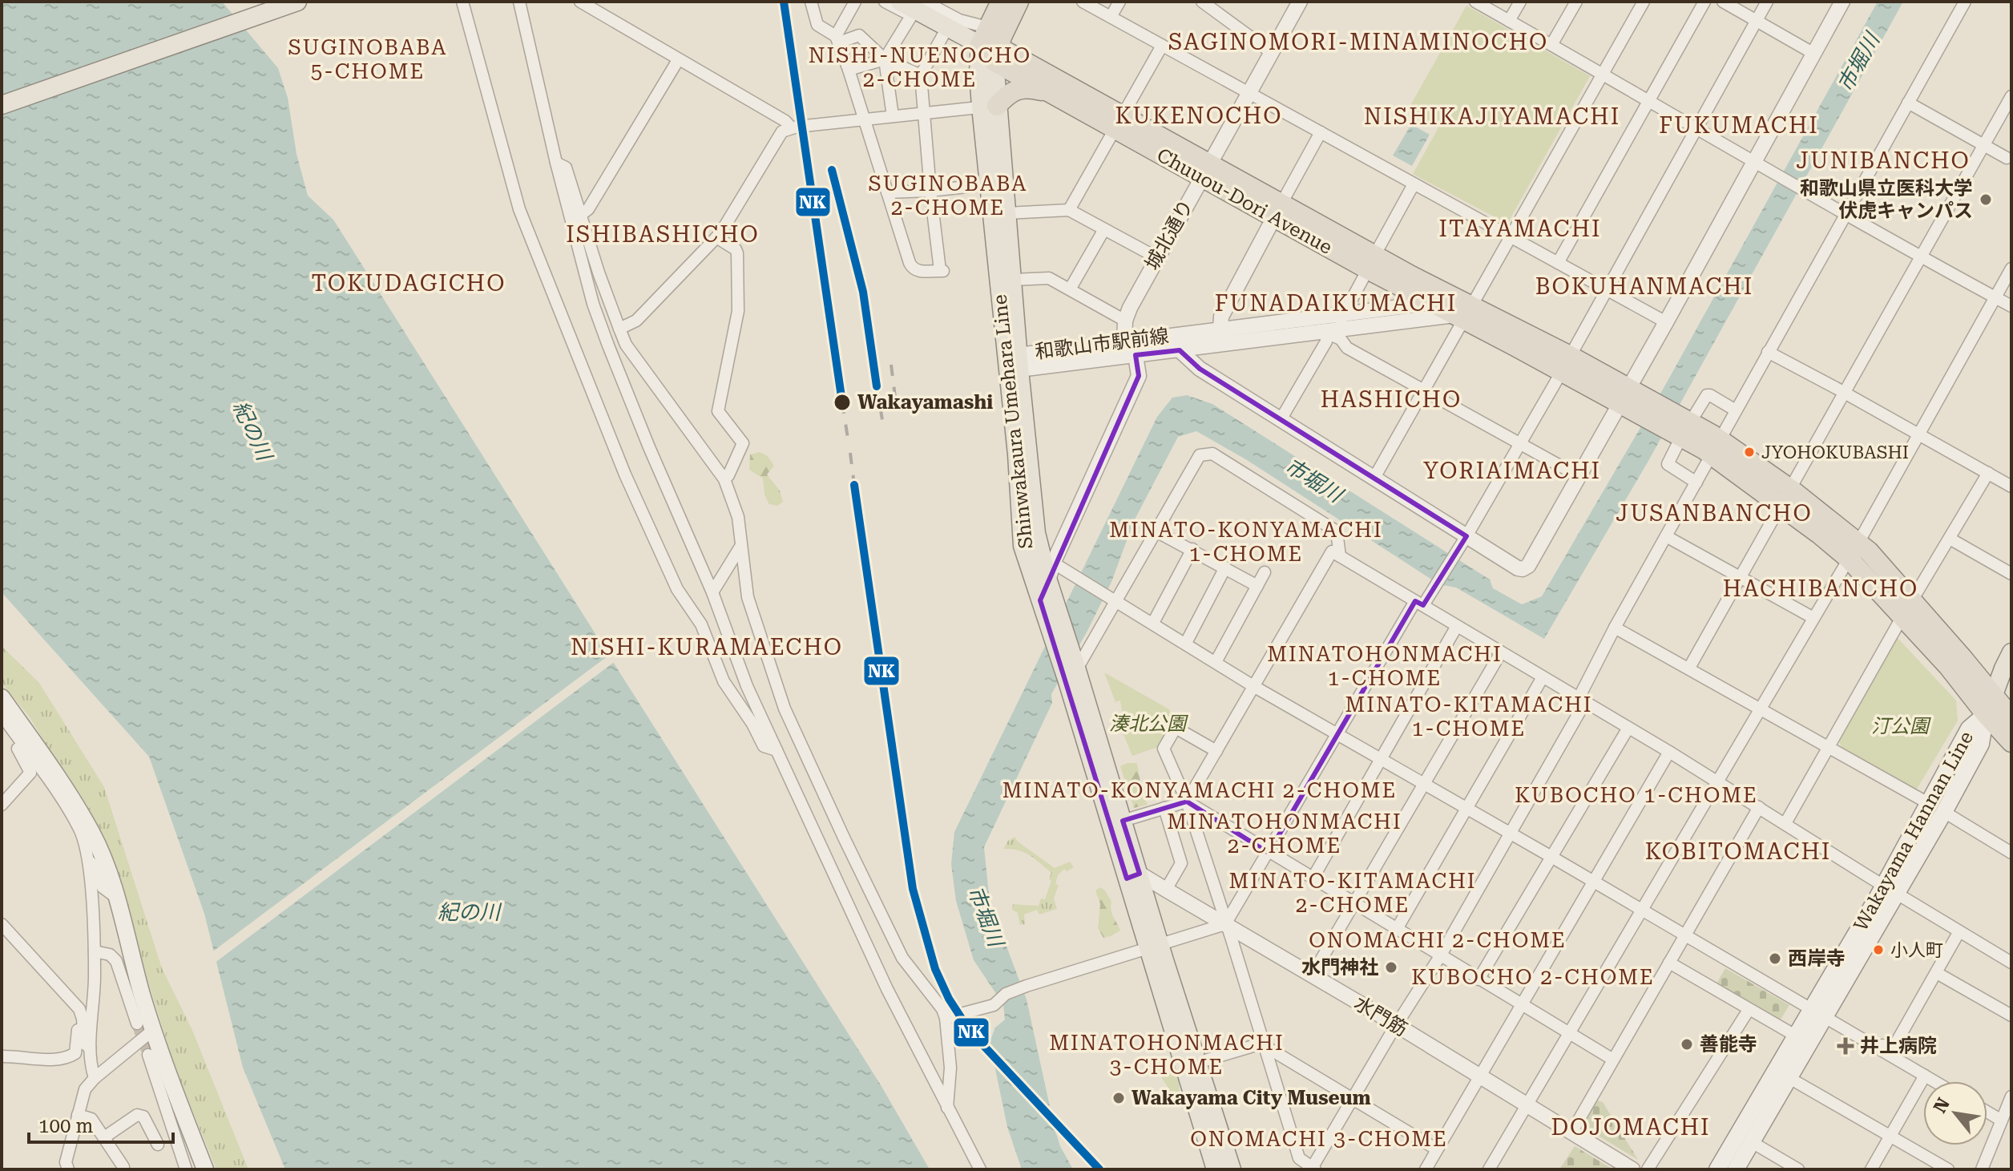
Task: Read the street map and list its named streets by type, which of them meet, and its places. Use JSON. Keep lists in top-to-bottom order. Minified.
{"streets":{"highway":["Chuuou-Dori Avenue"],"main road":["Shinwakaura Umehara Line","Wakayama Hannan Line"],"street":["城北通り","和歌山市駅前線","水門筋"]},"crossings":[["Chuuou-Dori Avenue","城北通り"],["Chuuou-Dori Avenue","和歌山市駅前線"],["Chuuou-Dori Avenue","Shinwakaura Umehara Line"],["Chuuou-Dori Avenue","Wakayama Hannan Line"],["城北通り","和歌山市駅前線"],["和歌山市駅前線","Shinwakaura Umehara Line"],["Shinwakaura Umehara Line","水門筋"]],"districts":["SAGINOMORI-MINAMINOCHO","SUGINOBABA 5-CHOME","NISHI-NUENOCHO 2-CHOME","KUKENOCHO","NISHIKAJIYAMACHI","FUKUMACHI","JUNIBANCHO","SUGINOBABA 2-CHOME","ITAYAMACHI","ISHIBASHICHO","TOKUDAGICHO","BOKUHANMACHI","FUNADAIKUMACHI","HASHICHO","YORIAIMACHI","JUSANBANCHO","MINATO-KONYAMACHI 1-CHOME","HACHIBANCHO","NISHI-KURAMAECHO","MINATOHONMACHI 1-CHOME","MINATO-KITAMACHI 1-CHOME","MINATO-KONYAMACHI 2-CHOME","KUBOCHO 1-CHOME","MINATOHONMACHI 2-CHOME","KOBITOMACHI","MINATO-KITAMACHI 2-CHOME","ONOMACHI 2-CHOME","KUBOCHO 2-CHOME","MINATOHONMACHI 3-CHOME","DOJOMACHI","ONOMACHI 3-CHOME"],"water":["市堀川","紀の川"],"parks":["湊北公園","汀公園"],"places":{"other":["和歌山県立医科大学 伏虎キャンパス","Wakayamashi","JYOHOKUBASHI","小人町","西岸寺","水門神社","善能寺","Wakayama City Museum"],"health":["井上病院"]},"lines":["transit line NK"],"scale_bar":"100 m","north":"top left"}
